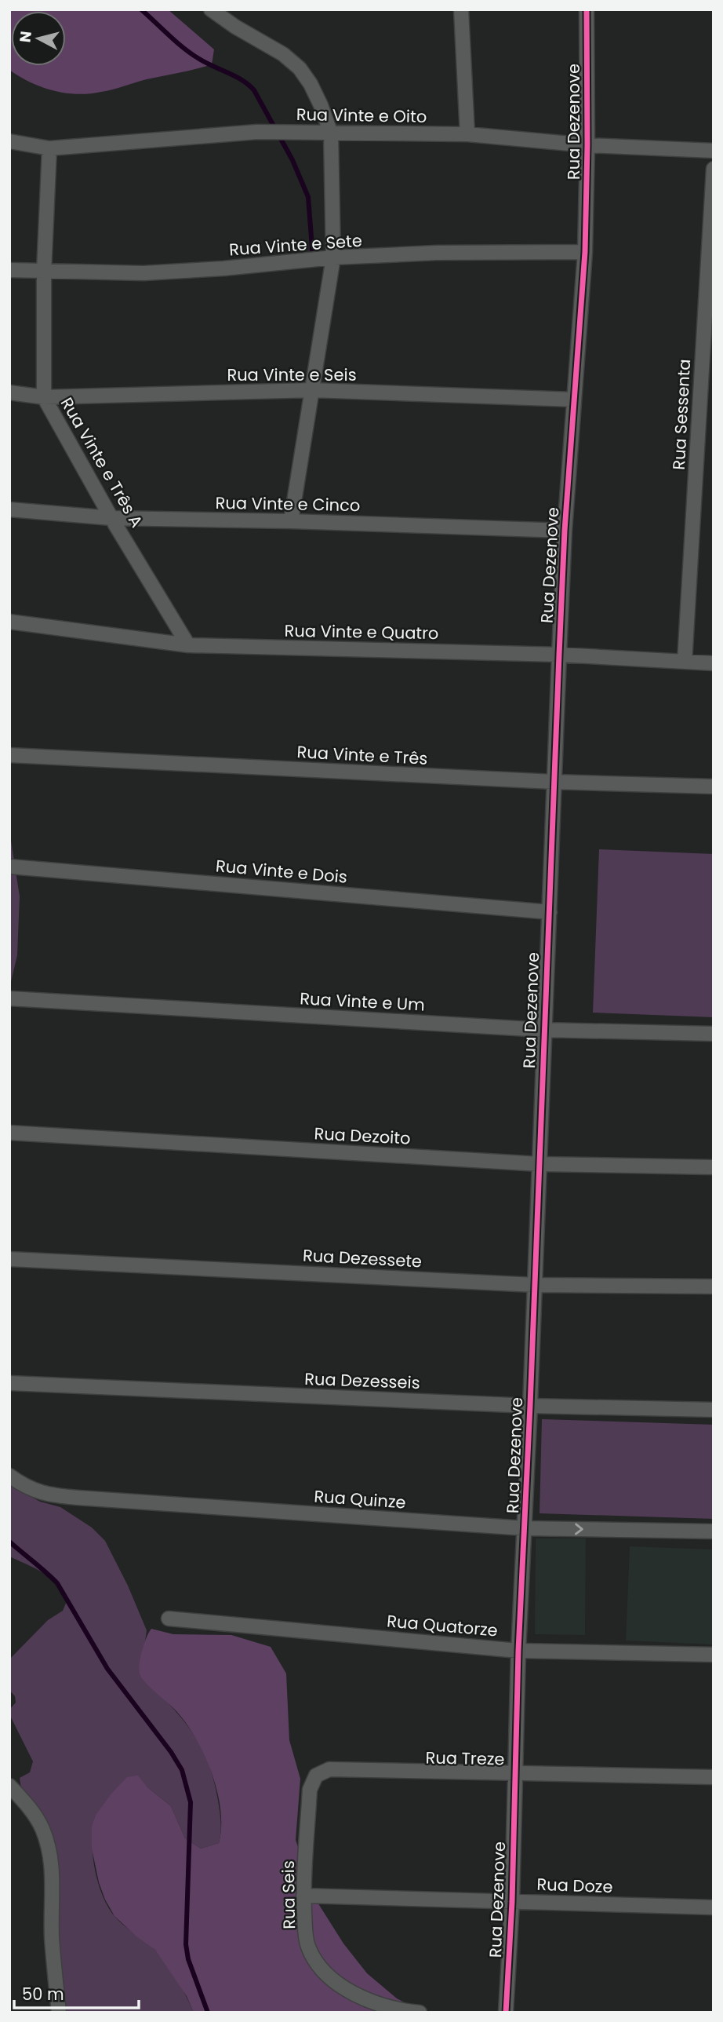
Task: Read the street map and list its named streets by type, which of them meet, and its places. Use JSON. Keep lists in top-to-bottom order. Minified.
{"streets":{"street":["Rua Vinte e Oito","Rua Dezenove","Rua Vinte e Sete","Rua Vinte e Seis","Rua Sessenta","Rua Vinte e Três A","Rua Vinte e Cinco","Rua Vinte e Quatro","Rua Vinte e Três","Rua Vinte e Dois","Rua Vinte e Um","Rua Dezoito","Rua Dezessete","Rua Dezesseis","Rua Quinze","Rua Quatorze","Rua Treze","Rua Doze","Rua Seis"]},"crossings":[["Rua Vinte e Oito","Rua Dezenove"],["Rua Vinte e Oito","Rua Vinte e Três A"],["Rua Dezenove","Rua Vinte e Sete"],["Rua Dezenove","Rua Vinte e Seis"],["Rua Dezenove","Rua Vinte e Cinco"],["Rua Dezenove","Rua Vinte e Quatro"],["Rua Dezenove","Rua Vinte e Três"],["Rua Dezenove","Rua Vinte e Dois"],["Rua Dezenove","Rua Vinte e Um"],["Rua Dezenove","Rua Dezoito"],["Rua Dezenove","Rua Dezessete"],["Rua Dezenove","Rua Dezesseis"],["Rua Dezenove","Rua Quinze"],["Rua Dezenove","Rua Quatorze"],["Rua Dezenove","Rua Treze"],["Rua Dezenove","Rua Doze"],["Rua Vinte e Sete","Rua Vinte e Três A"],["Rua Vinte e Seis","Rua Vinte e Três A"],["Rua Sessenta","Rua Vinte e Quatro"],["Rua Vinte e Três A","Rua Vinte e Cinco"],["Rua Vinte e Três A","Rua Vinte e Quatro"],["Rua Treze","Rua Seis"],["Rua Doze","Rua Seis"]],"scale_bar":"50 m","north":"left"}
